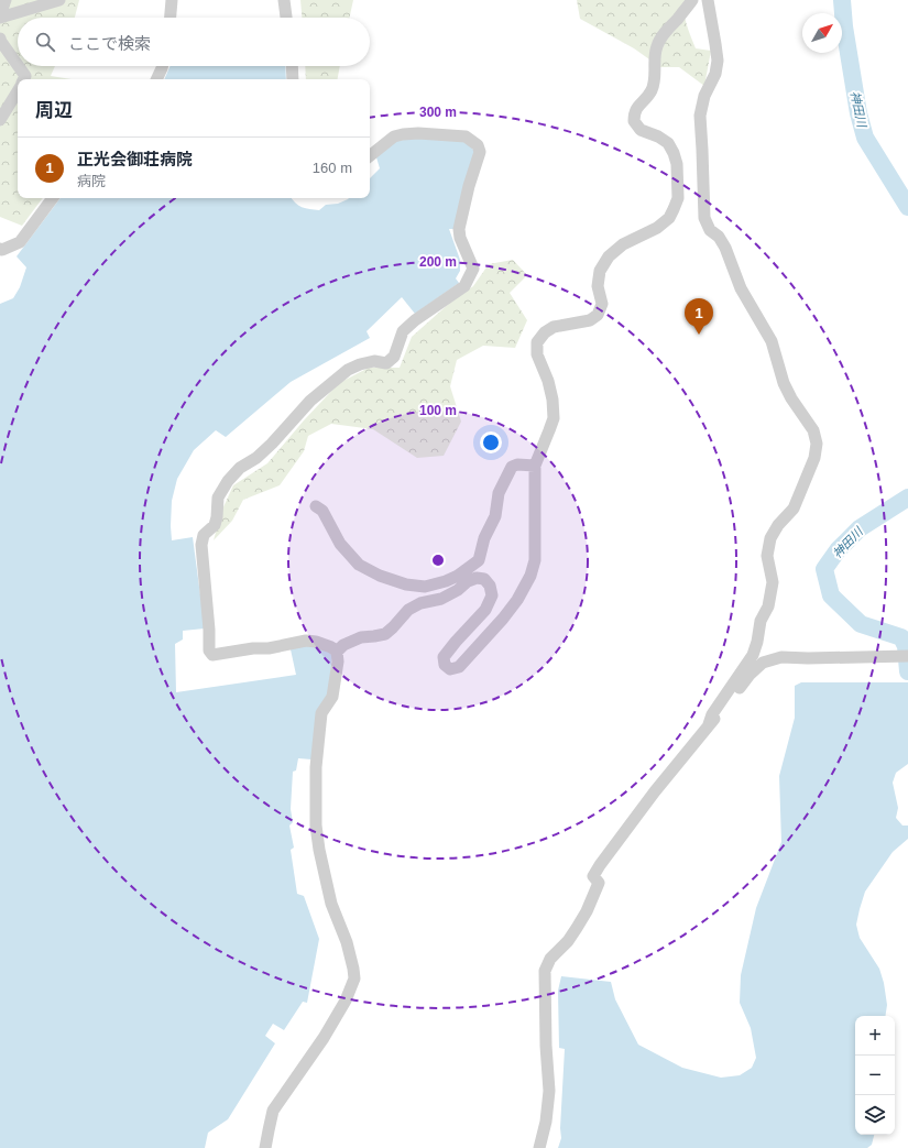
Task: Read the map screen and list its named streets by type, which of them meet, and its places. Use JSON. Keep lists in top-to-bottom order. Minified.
{"water":["神田川"],"north":"top right","page":{"search":"ここで検索","heading":"周辺","list":[{"mark":"1","name":"正光会御荘病院","note":"病院","value":"160 m"}],"pins":"1","map_buttons":["+","−"]},"rings":["300 m","200 m","100 m"]}
